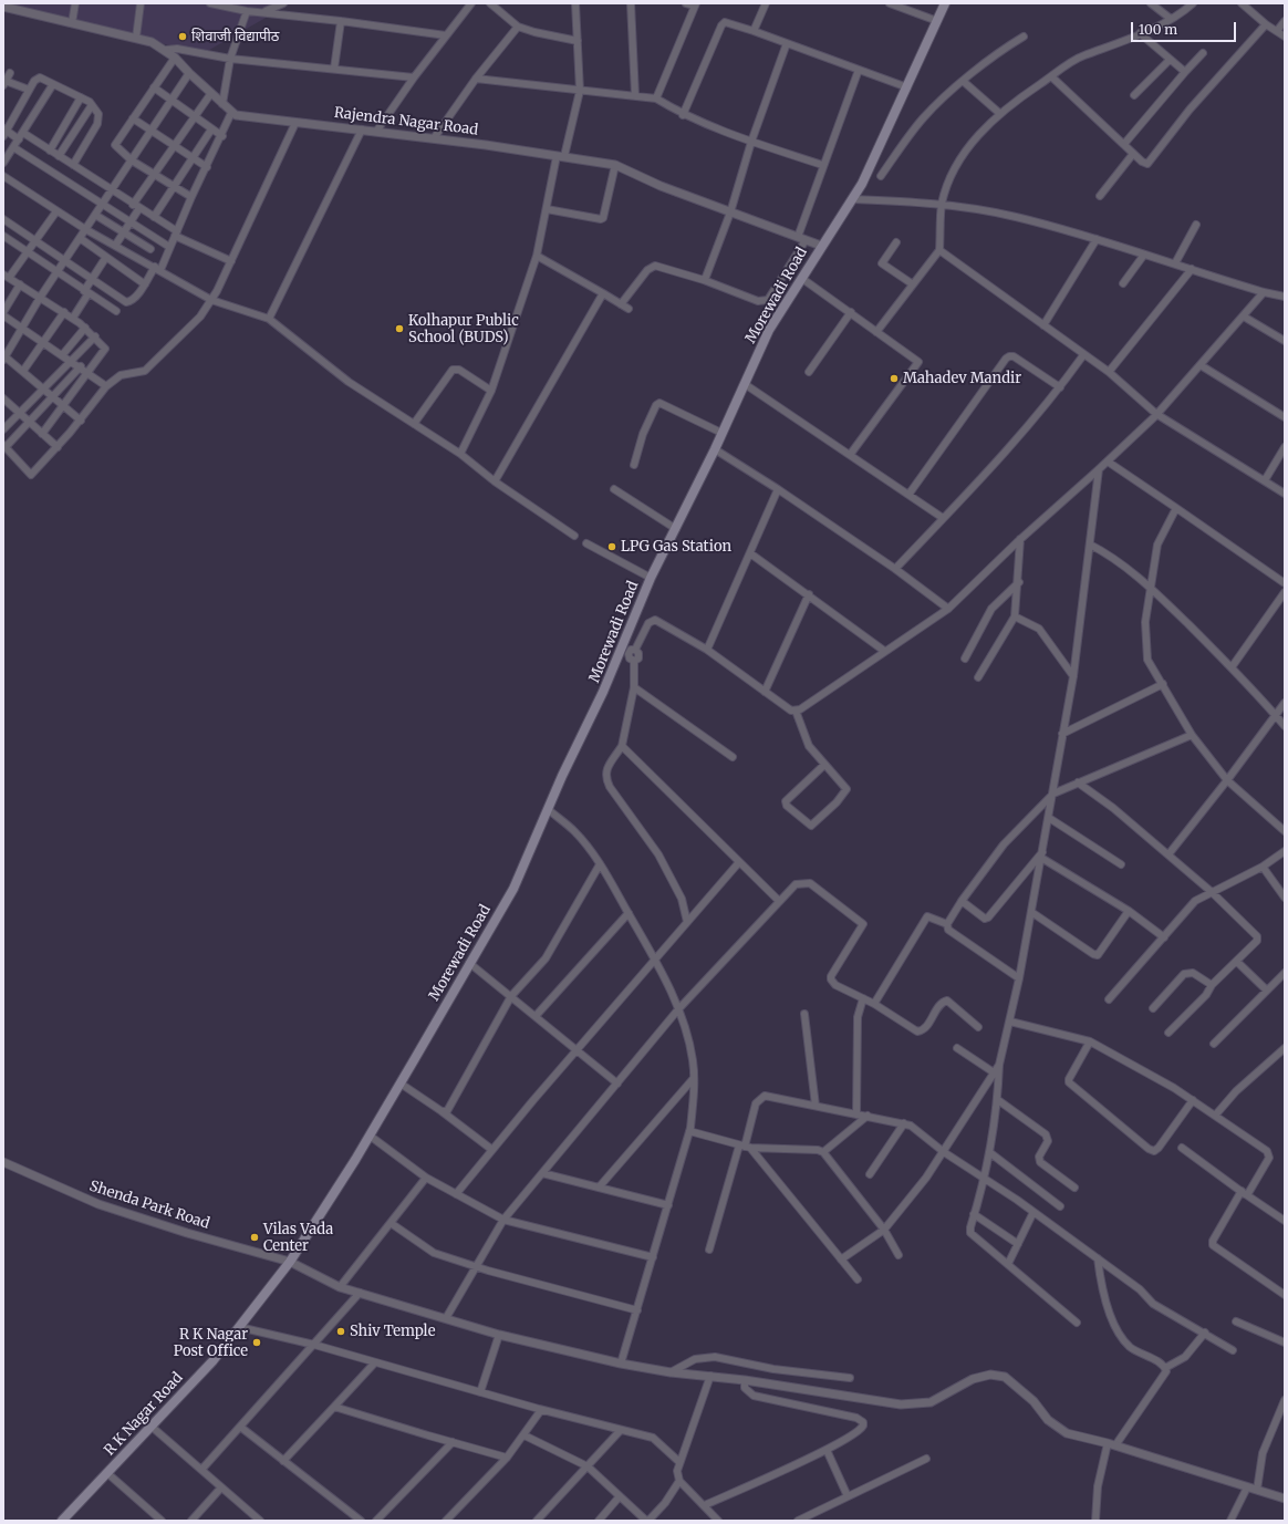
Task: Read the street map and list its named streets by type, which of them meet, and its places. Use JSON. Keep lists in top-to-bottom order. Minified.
{"streets":{"main road":["Morewadi Road","R K Nagar Road"],"street":["Rajendra Nagar Road","Shenda Park Road"]},"crossings":[["Rajendra Nagar Road","Morewadi Road"],["Morewadi Road","Shenda Park Road"],["Morewadi Road","R K Nagar Road"],["Shenda Park Road","R K Nagar Road"]],"places":["शिवाजी विद्यापीठ","Kolhapur Public School (BUDS)","Mahadev Mandir","LPG Gas Station","Vilas Vada Center","Shiv Temple","R K Nagar Post Office"],"scale_bar":"100 m"}
